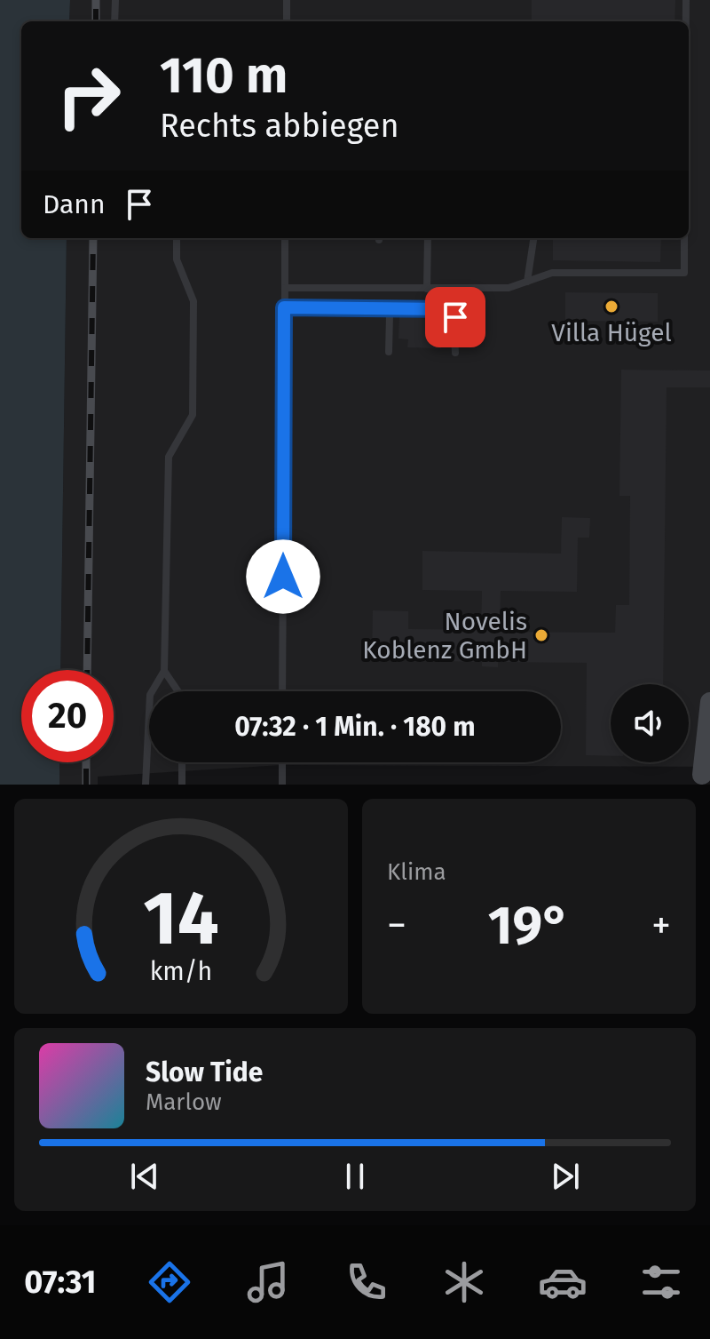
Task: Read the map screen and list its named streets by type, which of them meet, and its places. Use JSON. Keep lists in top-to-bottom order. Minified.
{"places":["Villa Hügel","Novelis Koblenz GmbH"],"page":{"turn":["110 m","Rechts abbiegen"],"then":"Dann","limit":"20","trip":"07:32 · 1 Min. · 180 m","tile":"Klima","heat":["−","19°","+"],"song":["Slow Tide","Marlow"],"tabs":"07:31","gauge":["14","km/h"]}}
